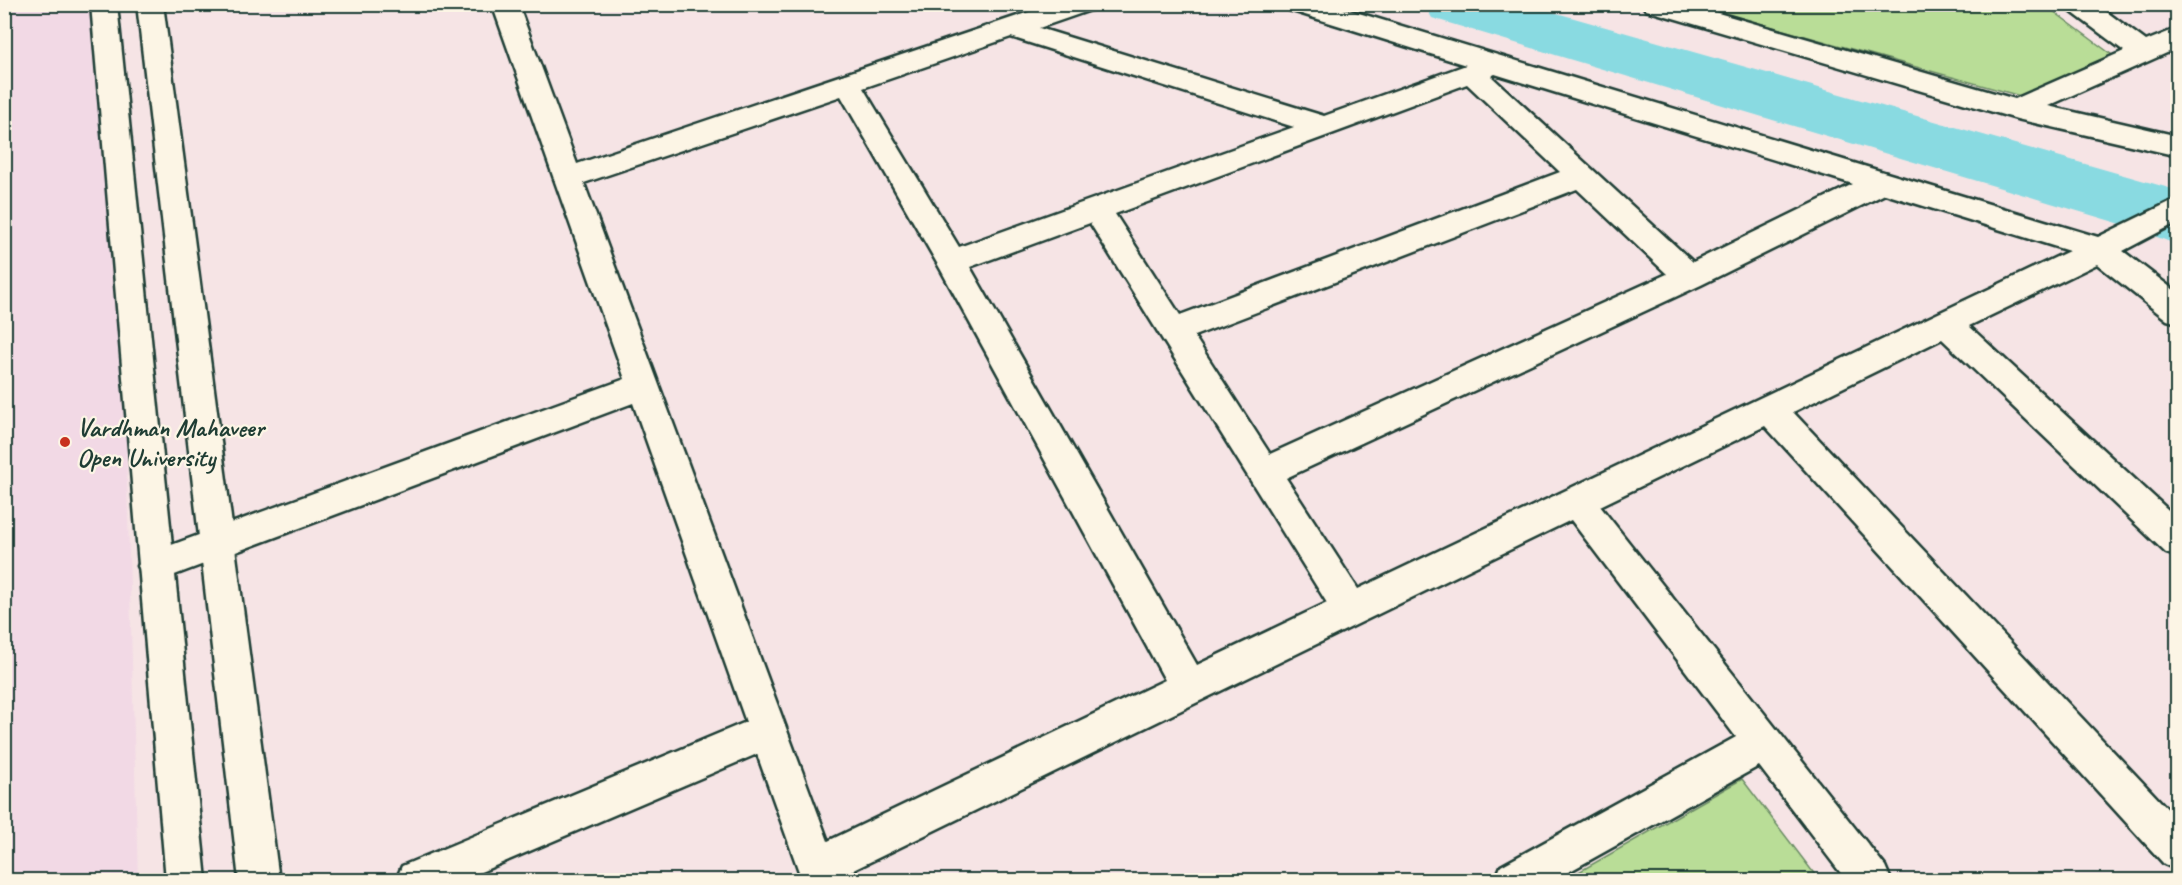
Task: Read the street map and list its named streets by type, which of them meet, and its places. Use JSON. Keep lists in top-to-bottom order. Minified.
{"places":["Vardhman Mahaveer Open University"]}
